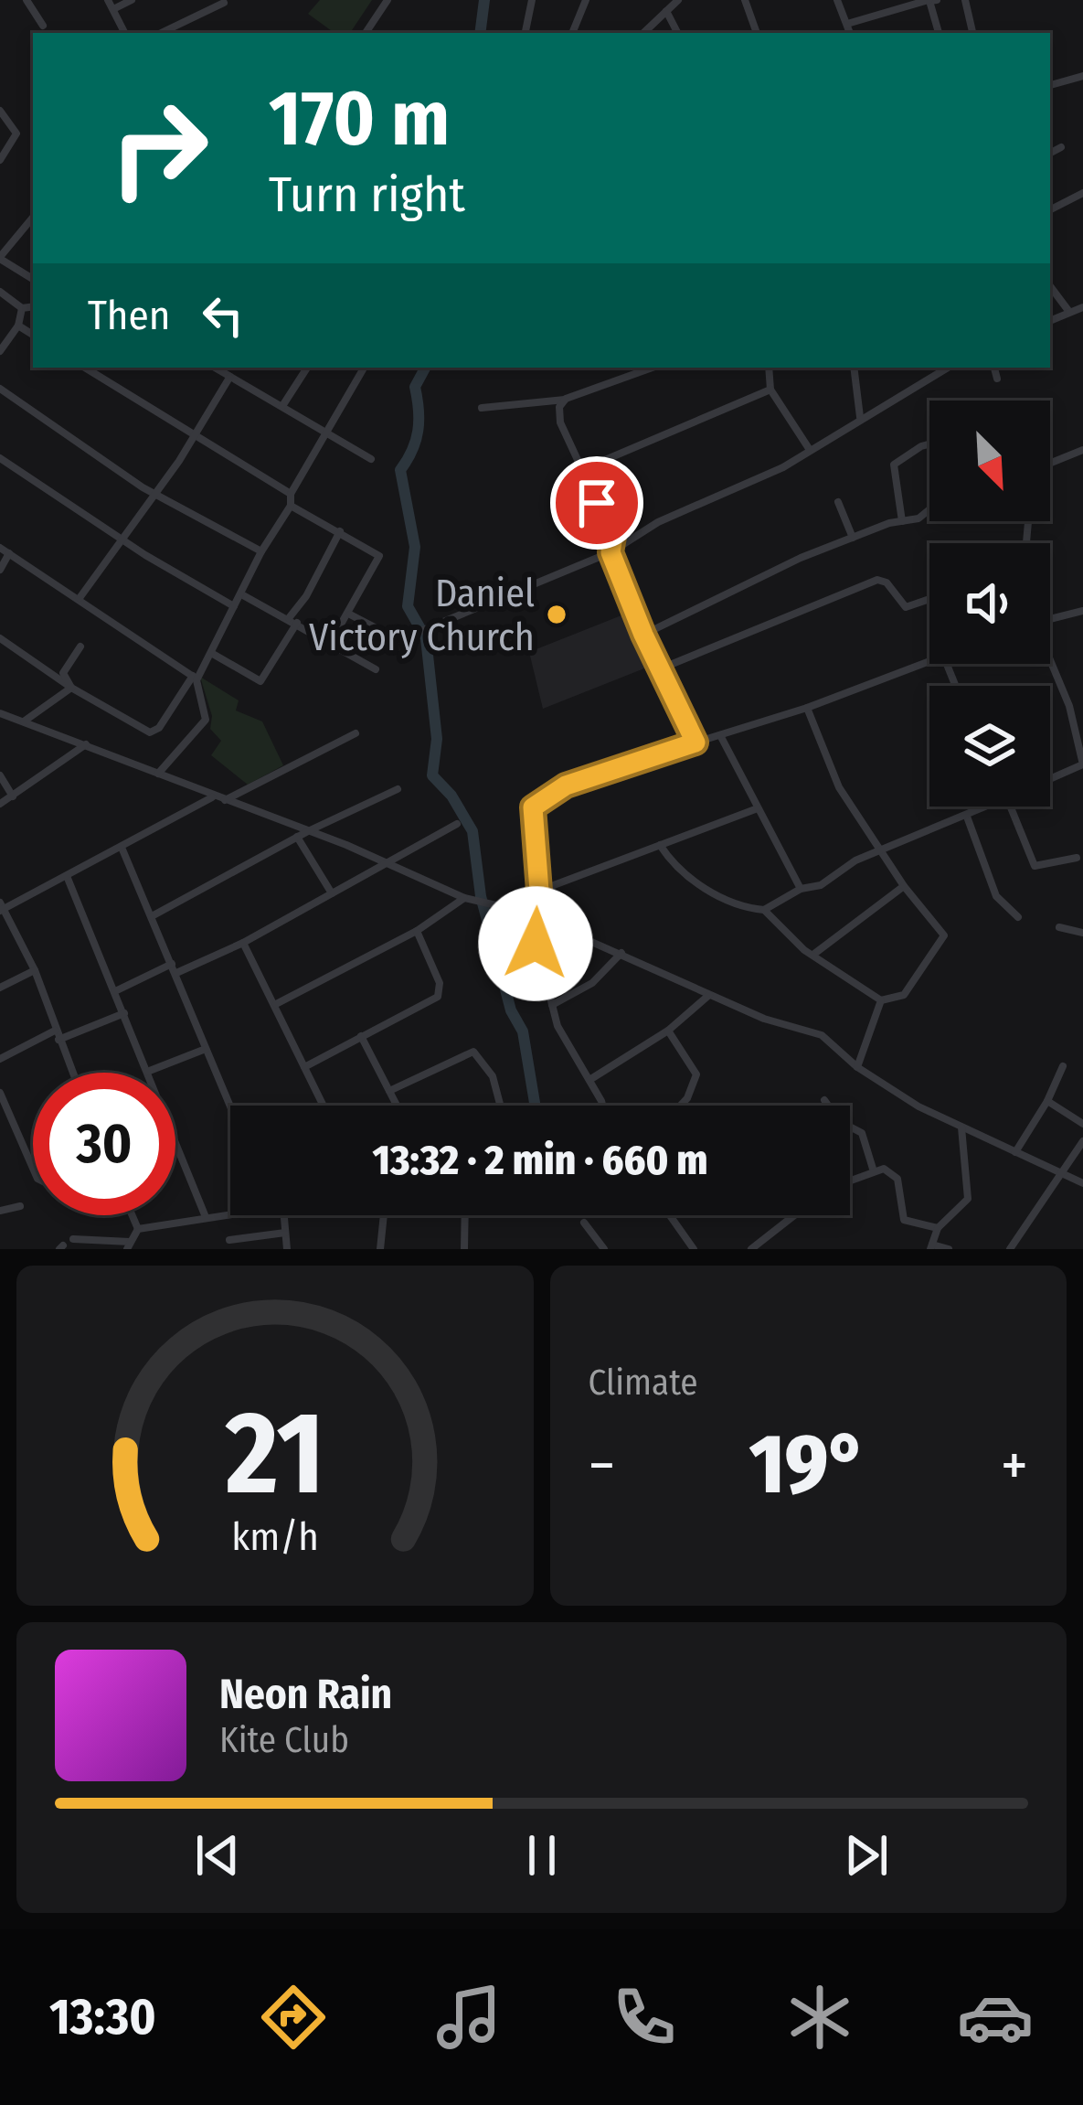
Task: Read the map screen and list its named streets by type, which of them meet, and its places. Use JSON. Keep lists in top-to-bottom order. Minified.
{"places":["Daniel Victory Church"],"north":"bottom right","page":{"turn":["170 m","Turn right"],"then":"Then","limit":"30","trip":"13:32 · 2 min · 660 m","tile":"Climate","heat":["−","19°","+"],"song":["Neon Rain","Kite Club"],"tabs":"13:30","gauge":["21","km/h"]}}
